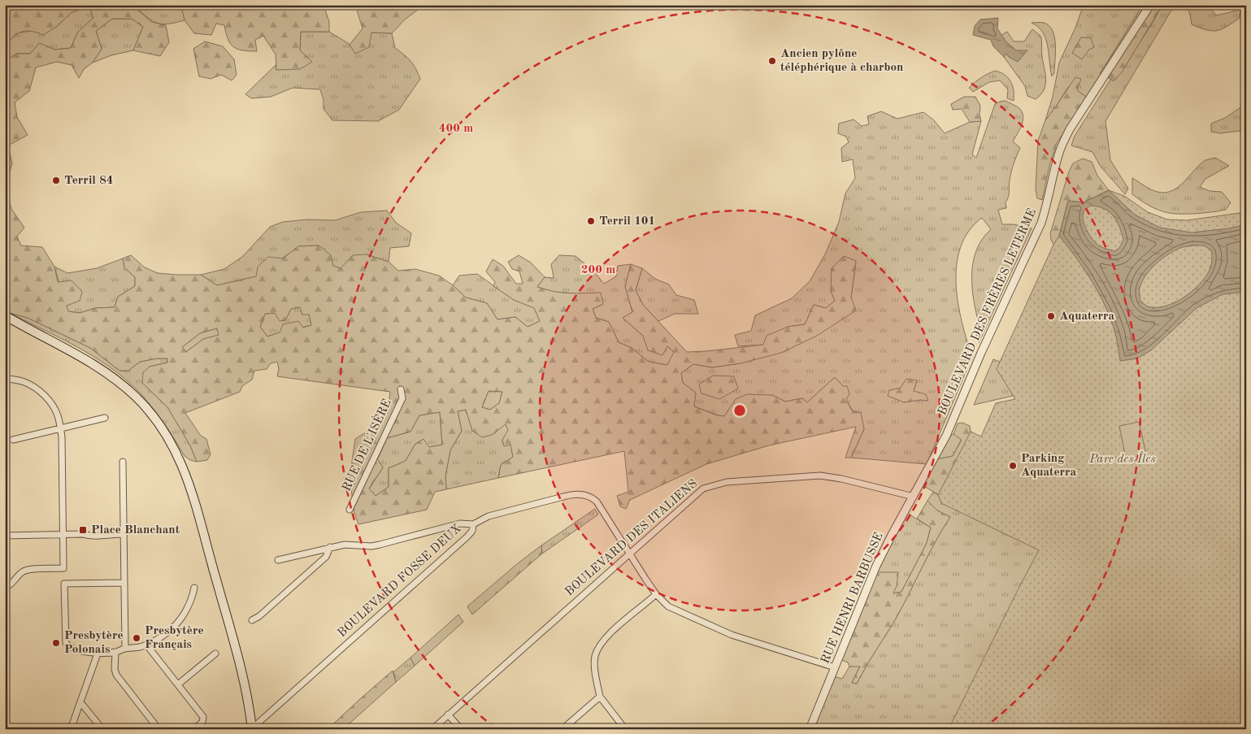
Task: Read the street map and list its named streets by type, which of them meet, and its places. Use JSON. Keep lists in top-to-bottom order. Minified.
{"streets":{"street":["BOULEVARD DES FRÈRES LETERME","RUE DE L'ISÈRE","BOULEVARD DES ITALIENS","BOULEVARD FOSSE DEUX","RUE HENRI BARBUSSE"]},"crossings":[["BOULEVARD DES FRÈRES LETERME","RUE HENRI BARBUSSE"],["BOULEVARD DES ITALIENS","BOULEVARD FOSSE DEUX"],["BOULEVARD DES ITALIENS","RUE HENRI BARBUSSE"],["BOULEVARD FOSSE DEUX","RUE HENRI BARBUSSE"]],"parks":["Parc des Îles"],"places":{"other":["Ancien pylône téléphérique à charbon","Terril 84","Terril 101","Aquaterra","Parking Aquaterra","Presbytère Français","Presbytère Polonais"],"transit":["Place Blanchant"]},"rings":["400 m","200 m"]}
